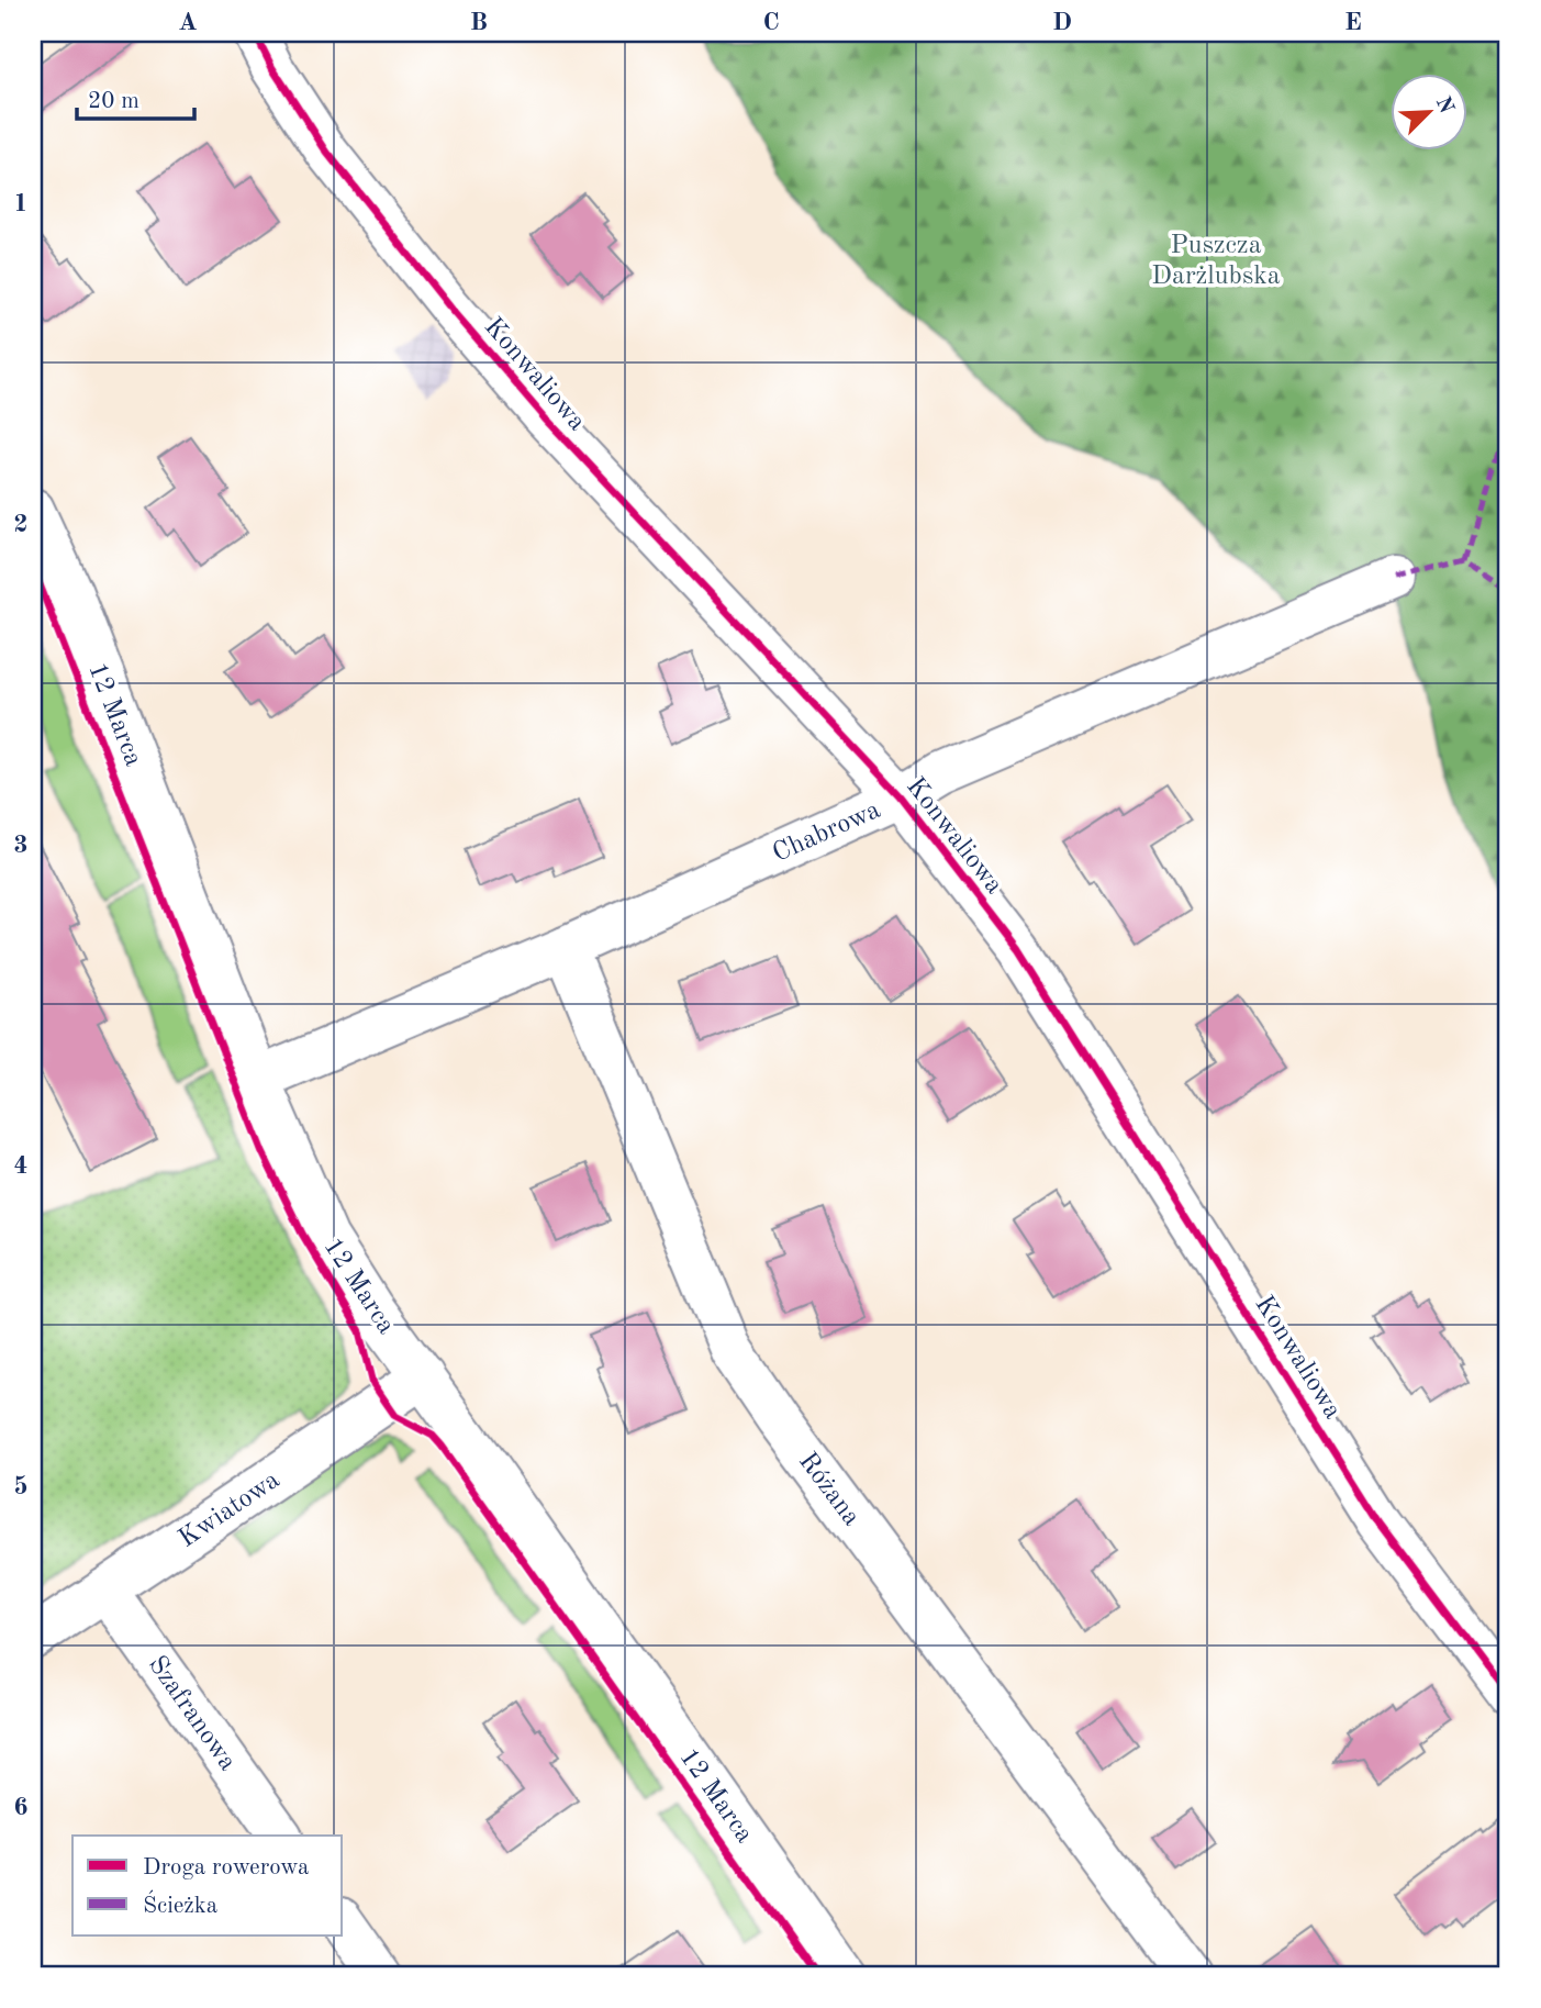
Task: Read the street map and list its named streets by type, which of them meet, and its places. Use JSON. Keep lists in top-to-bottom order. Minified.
{"streets":{"street":["Konwaliowa","12 Marca","Chabrowa","Różana","Kwiatowa","Szafranowa"]},"crossings":[["Konwaliowa","Chabrowa"],["12 Marca","Chabrowa"],["12 Marca","Kwiatowa"],["Chabrowa","Różana"],["Kwiatowa","Szafranowa"]],"parks":["Puszcza Darżlubska"],"legend":["Droga rowerowa","Ścieżka"],"scale_bar":"20 m","north":"top right","grid":{"columns":["A","B","C","D","E"],"rows":["1","2","3","4","5","6"]}}
